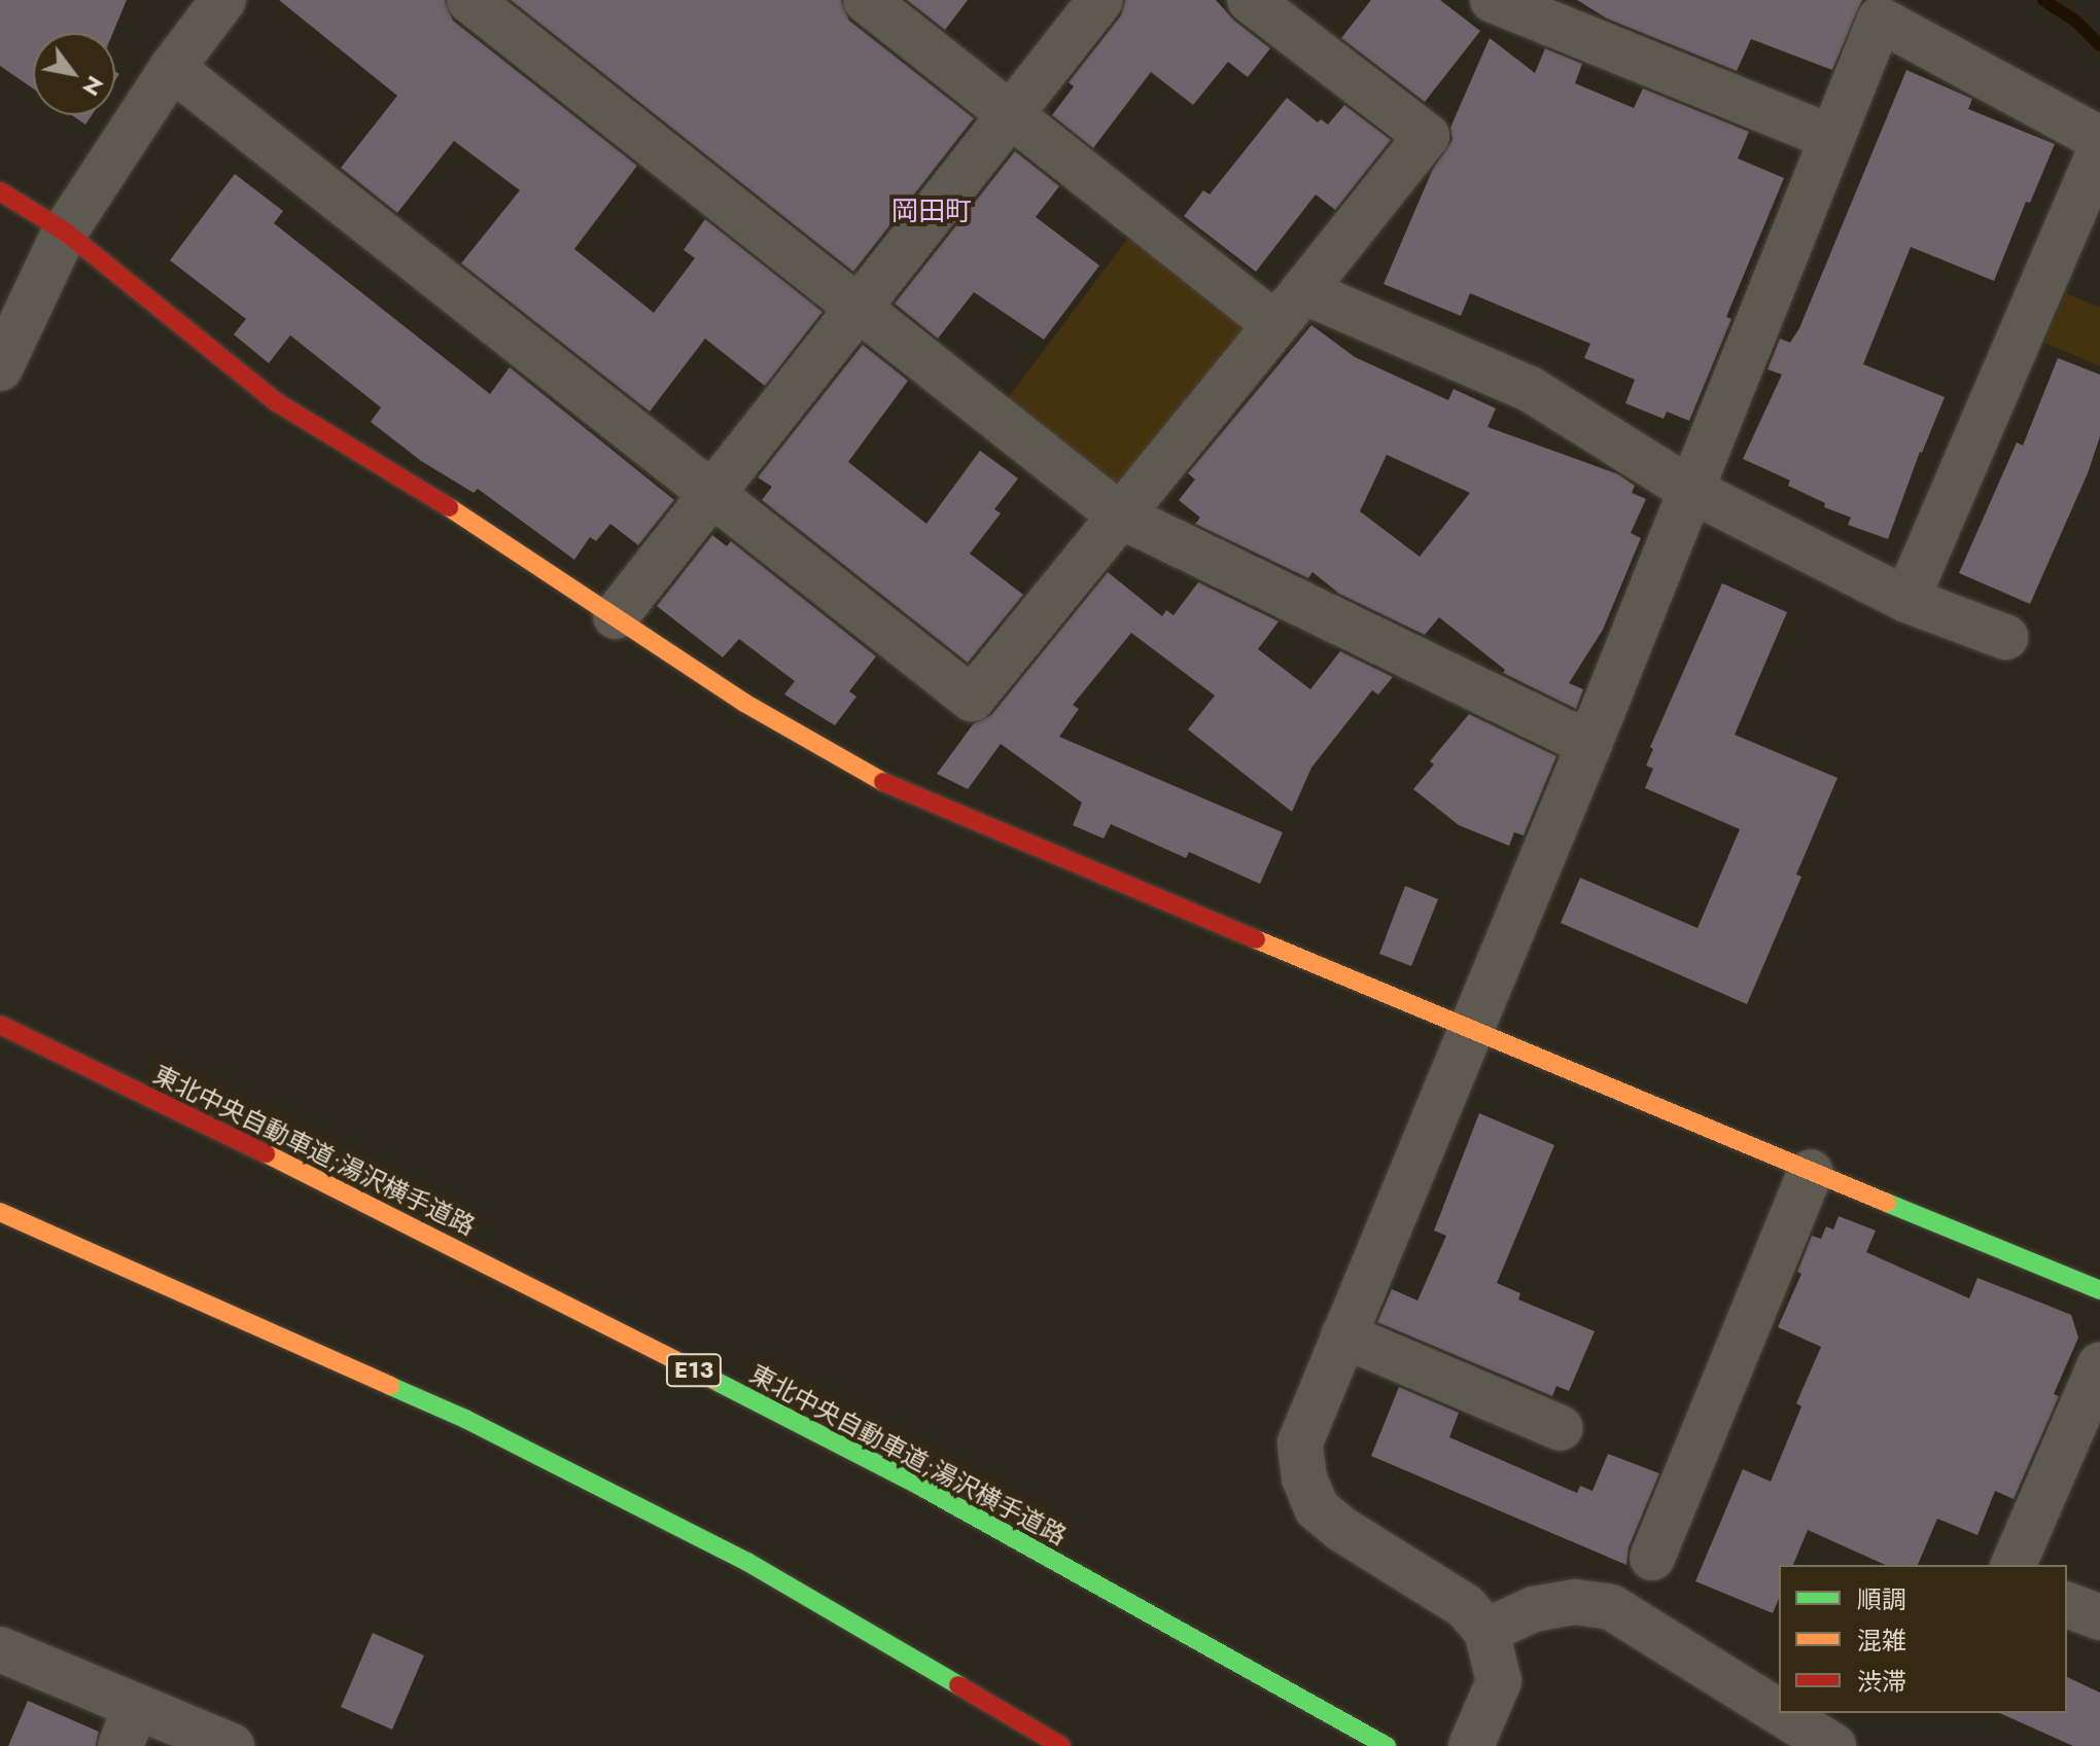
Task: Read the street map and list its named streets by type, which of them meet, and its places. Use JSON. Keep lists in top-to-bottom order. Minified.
{"streets":{"main road":["東北中央自動車道;湯沢横手道路","E13"]},"districts":["岡田町"],"legend":["順調","混雑","渋滞"],"north":"bottom right"}
